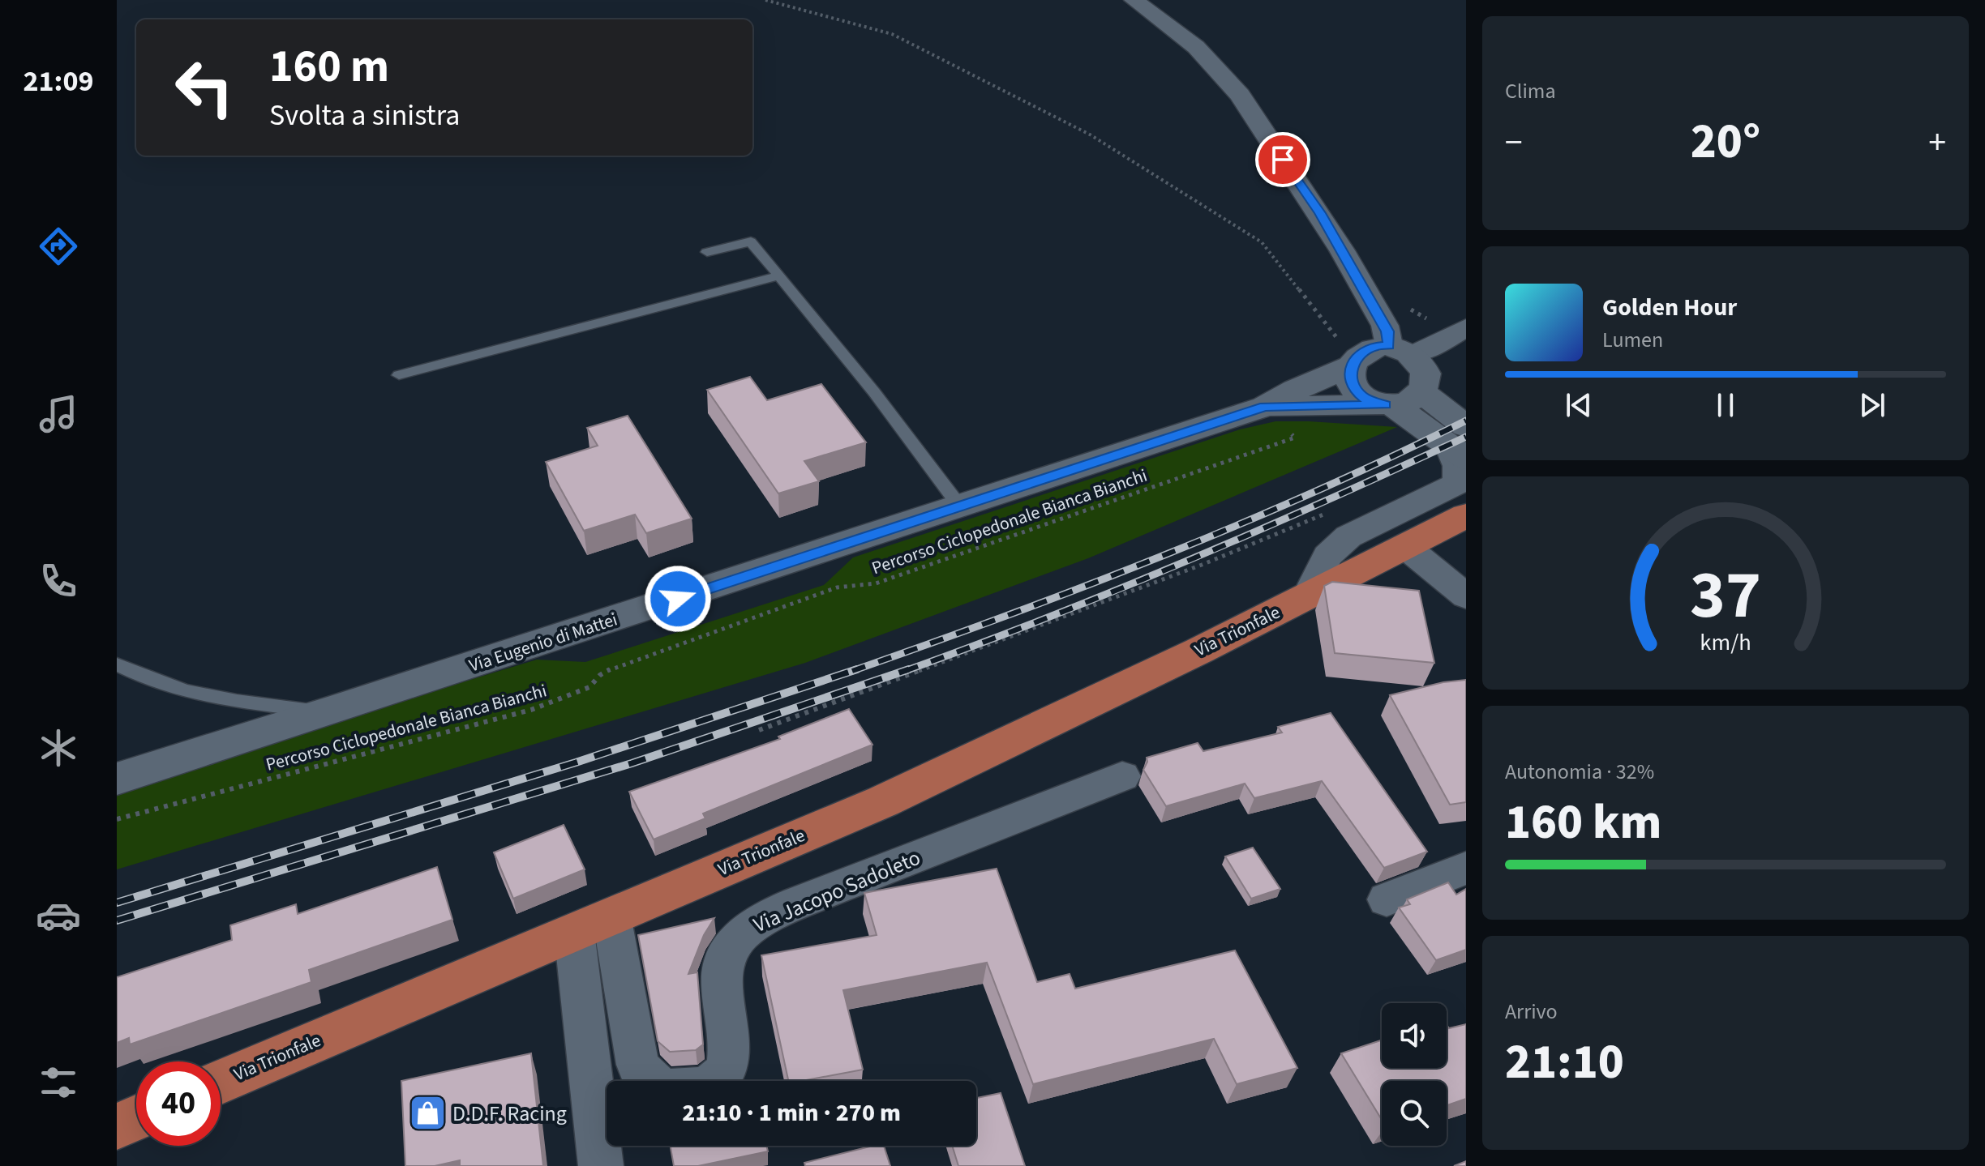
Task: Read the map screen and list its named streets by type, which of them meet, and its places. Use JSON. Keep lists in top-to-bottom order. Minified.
{"streets":{"main road":["Via Trionfale"],"street":["Via Eugenio di Mattei","Via Jacopo Sadoleto"],"path":["Percorso Ciclopedonale Bianca Bianchi"]},"crossings":[["Via Trionfale","Via Jacopo Sadoleto"]],"places":{"shop":["D.D.F. Racing"]},"page":{"tabs":"21:09","tile":["Clima",["Autonomia · 32%","160 km"],["Arrivo","21:10"]],"turn":["160 m","Svolta a sinistra"],"heat":["−","20°","+"],"song":["Golden Hour","Lumen"],"limit":"40","trip":"21:10 · 1 min · 270 m","gauge":["37","km/h"]}}
